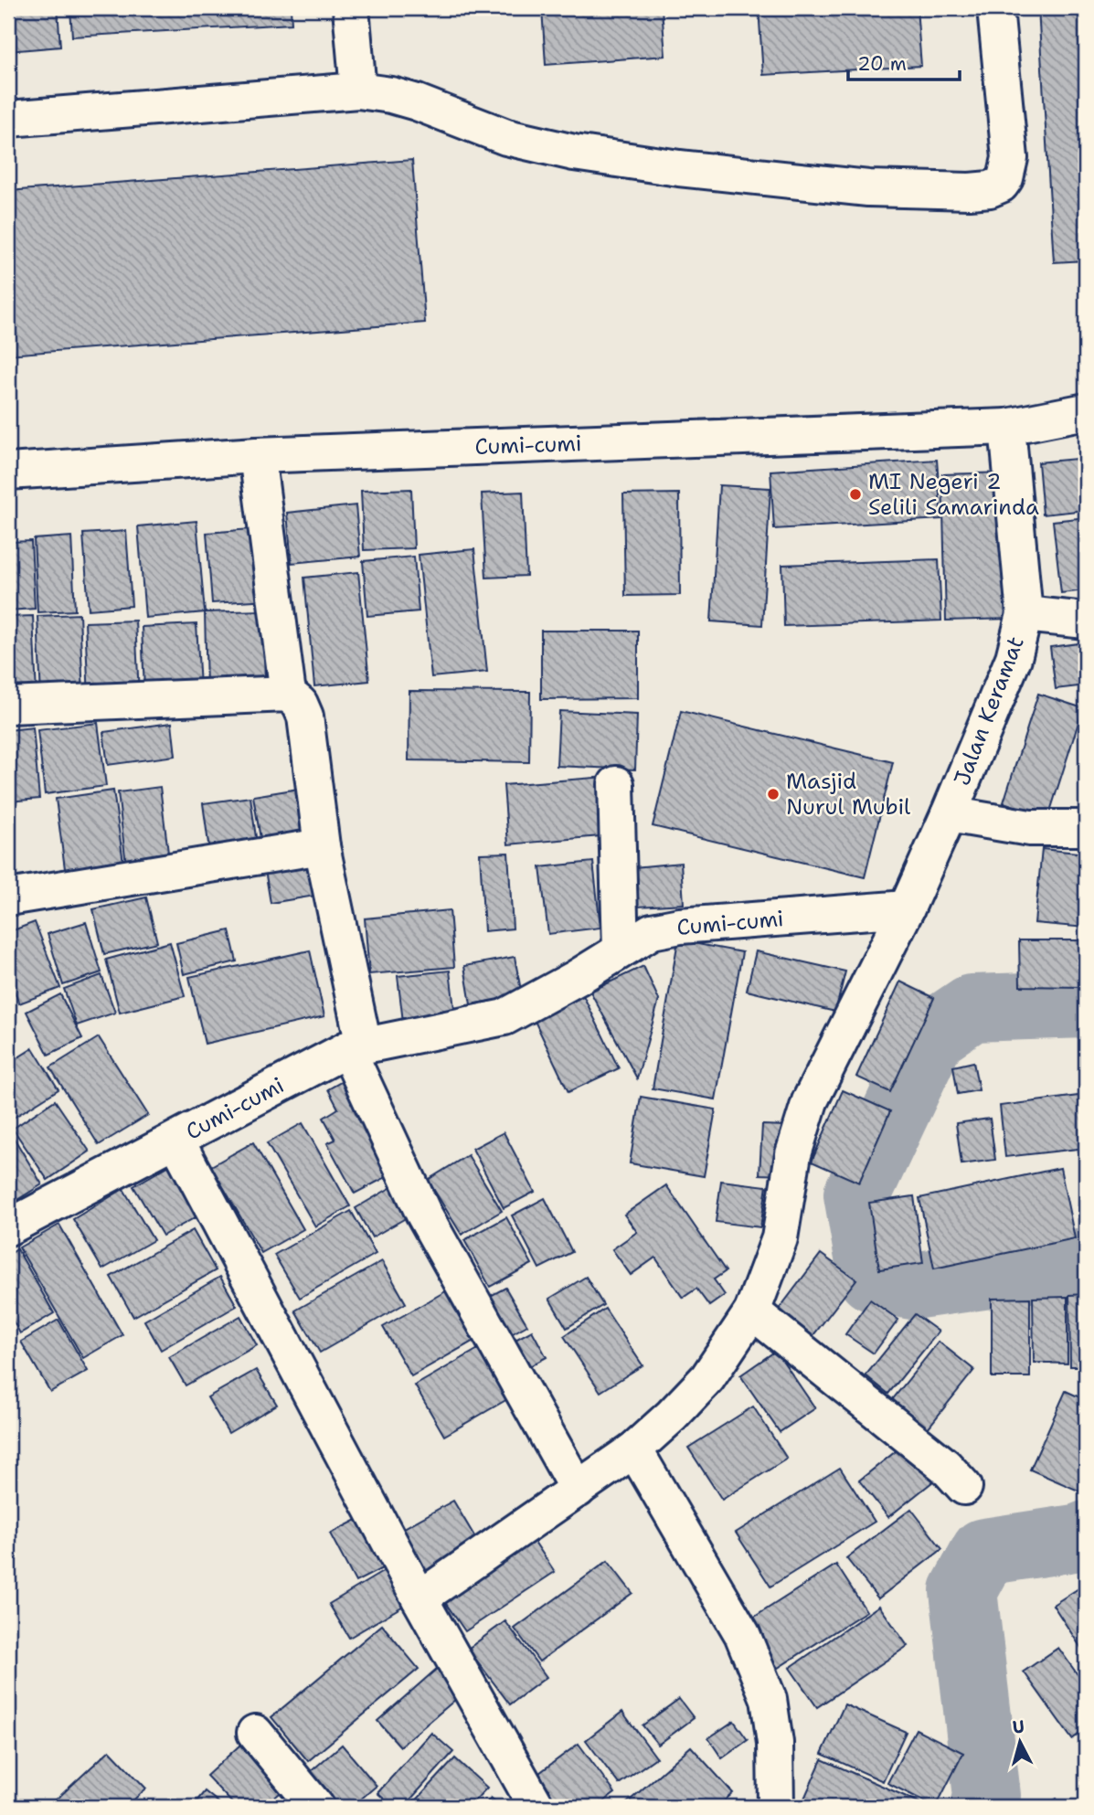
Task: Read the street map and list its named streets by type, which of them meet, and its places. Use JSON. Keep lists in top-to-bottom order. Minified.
{"streets":{"street":["Cumi-cumi","Jalan Keramat"]},"crossings":[["Cumi-cumi","Jalan Keramat"]],"places":["MI Negeri 2 Selili Samarinda","Masjid Nurul Mubil"],"scale_bar":"20 m","north":"top"}
